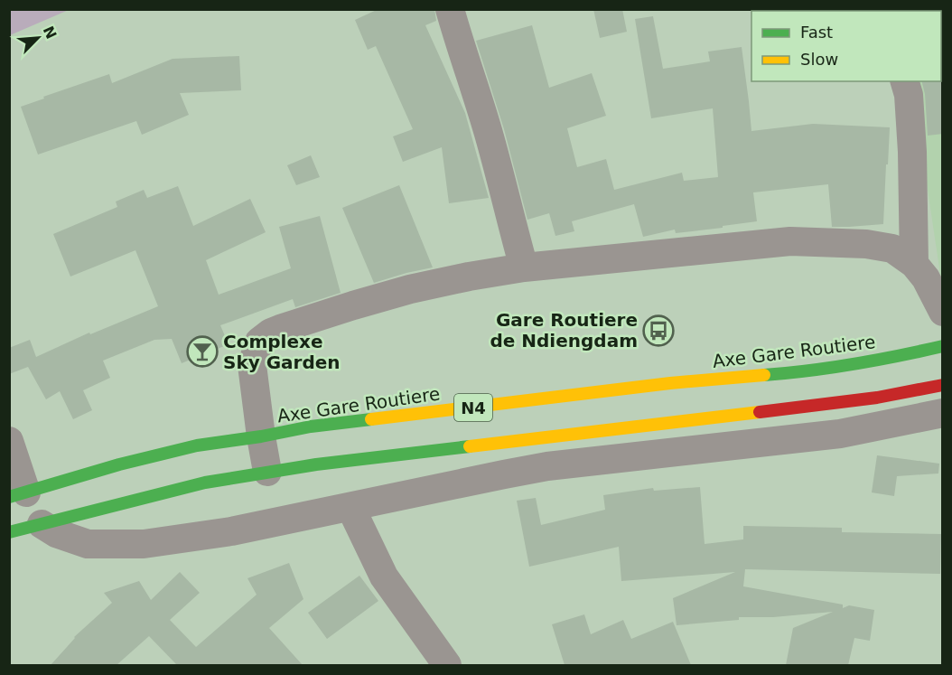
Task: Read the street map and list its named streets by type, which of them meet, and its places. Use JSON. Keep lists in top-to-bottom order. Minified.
{"streets":{"highway":["Axe Gare Routiere","N4"]},"places":{"bus stop":["Gare Routiere de Ndiengdam"],"bar":["Complexe Sky Garden"]},"legend":["Fast","Slow"],"north":"top right"}
